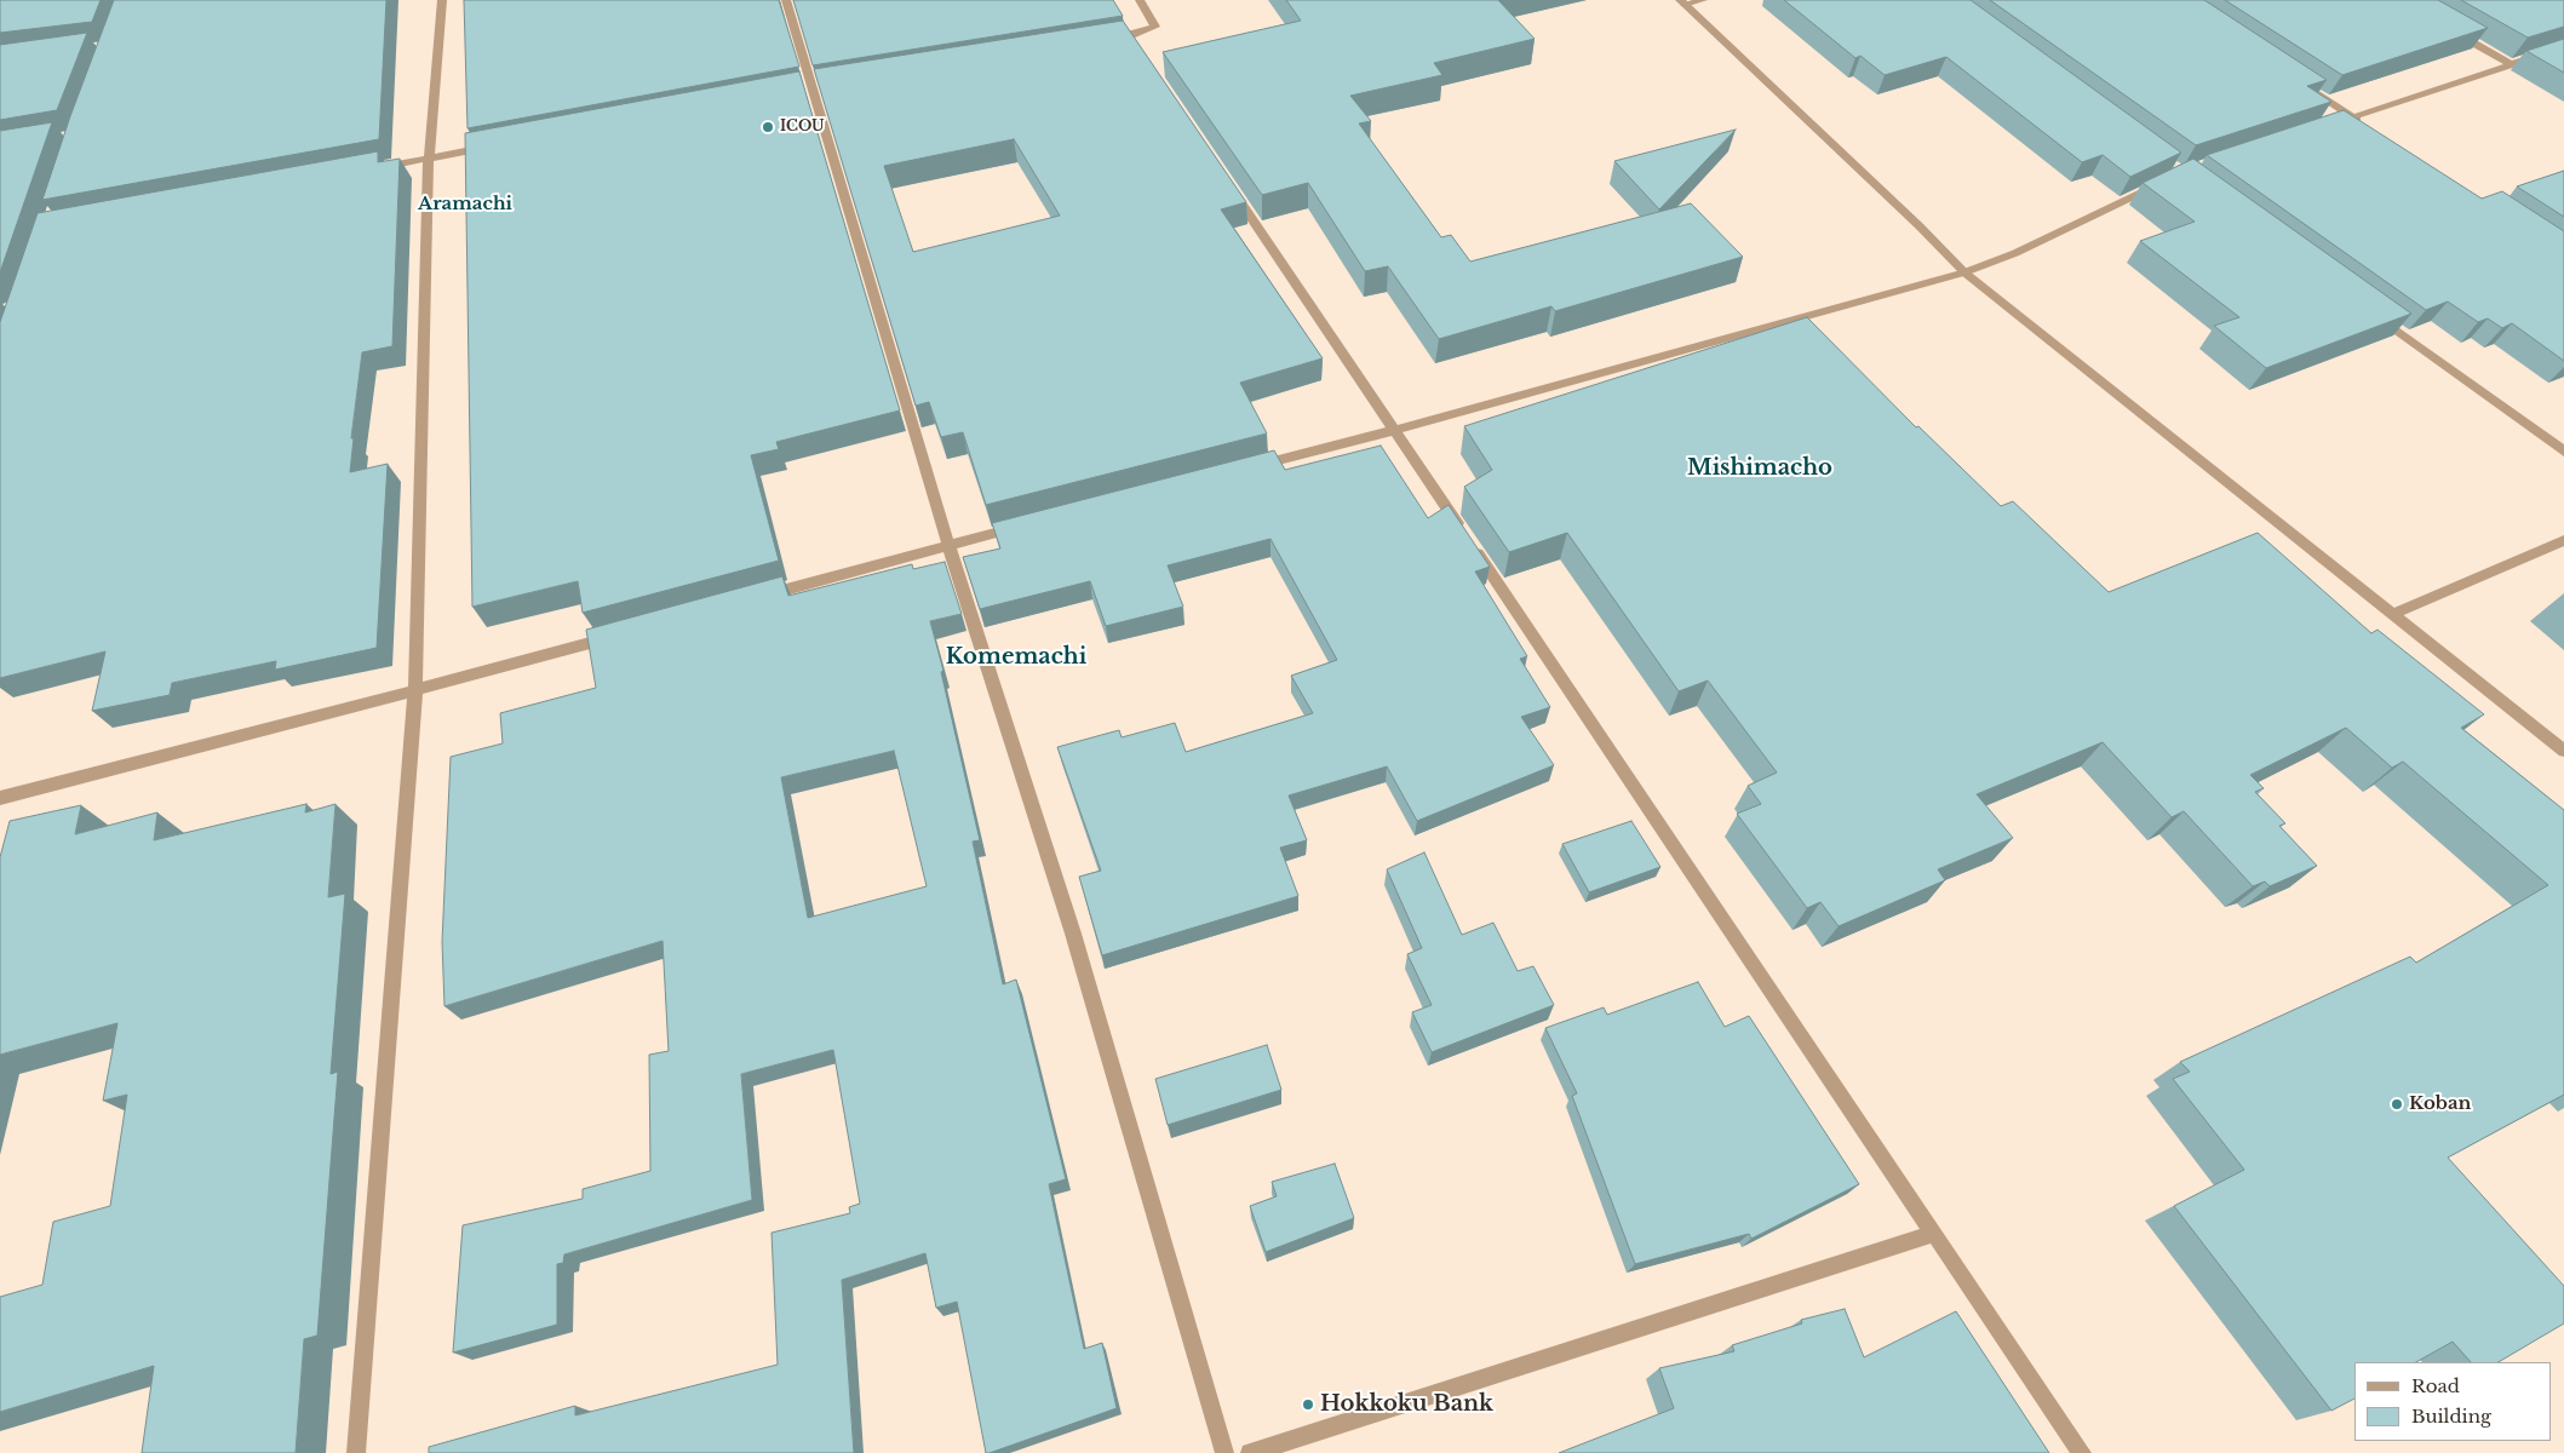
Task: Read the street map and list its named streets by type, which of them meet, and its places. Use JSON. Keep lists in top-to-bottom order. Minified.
{"districts":["Aramachi","Mishimacho","Komemachi"],"places":["ICOU","Koban","Hokkoku Bank"],"legend":["Road","Building"]}
